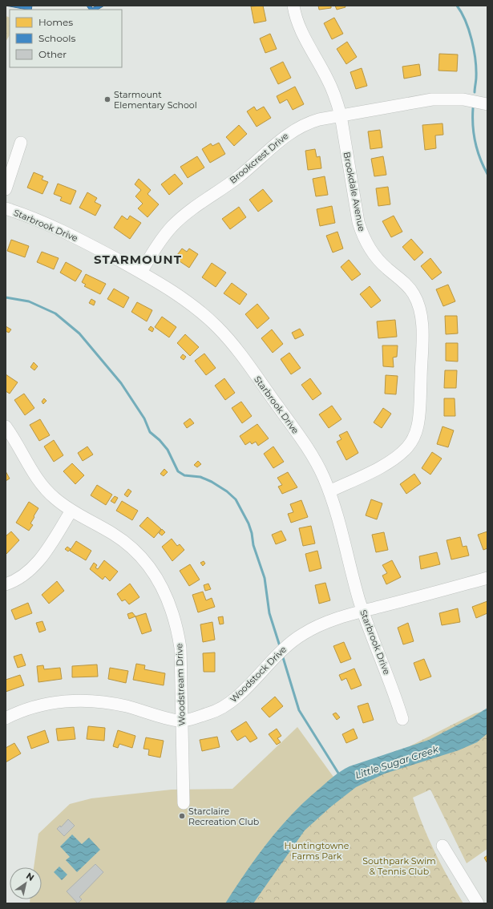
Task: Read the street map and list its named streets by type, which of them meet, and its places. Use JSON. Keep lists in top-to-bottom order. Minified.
{"streets":{"street":["Brookcrest Drive","Brookdale Avenue","Starbrook Drive","Woodstock Drive","Woodstream Drive"]},"crossings":[["Brookcrest Drive","Brookdale Avenue"],["Brookcrest Drive","Starbrook Drive"],["Brookdale Avenue","Starbrook Drive"],["Starbrook Drive","Woodstock Drive"],["Woodstock Drive","Woodstream Drive"]],"districts":["STARMOUNT"],"water":["Little Sugar Creek"],"parks":["Huntingtowne Farms Park","Southpark Swim & Tennis Club"],"places":["Starmount Elementary School","Starclaire Recreation Club"],"legend":["Homes","Schools","Other"],"north":"top right"}
